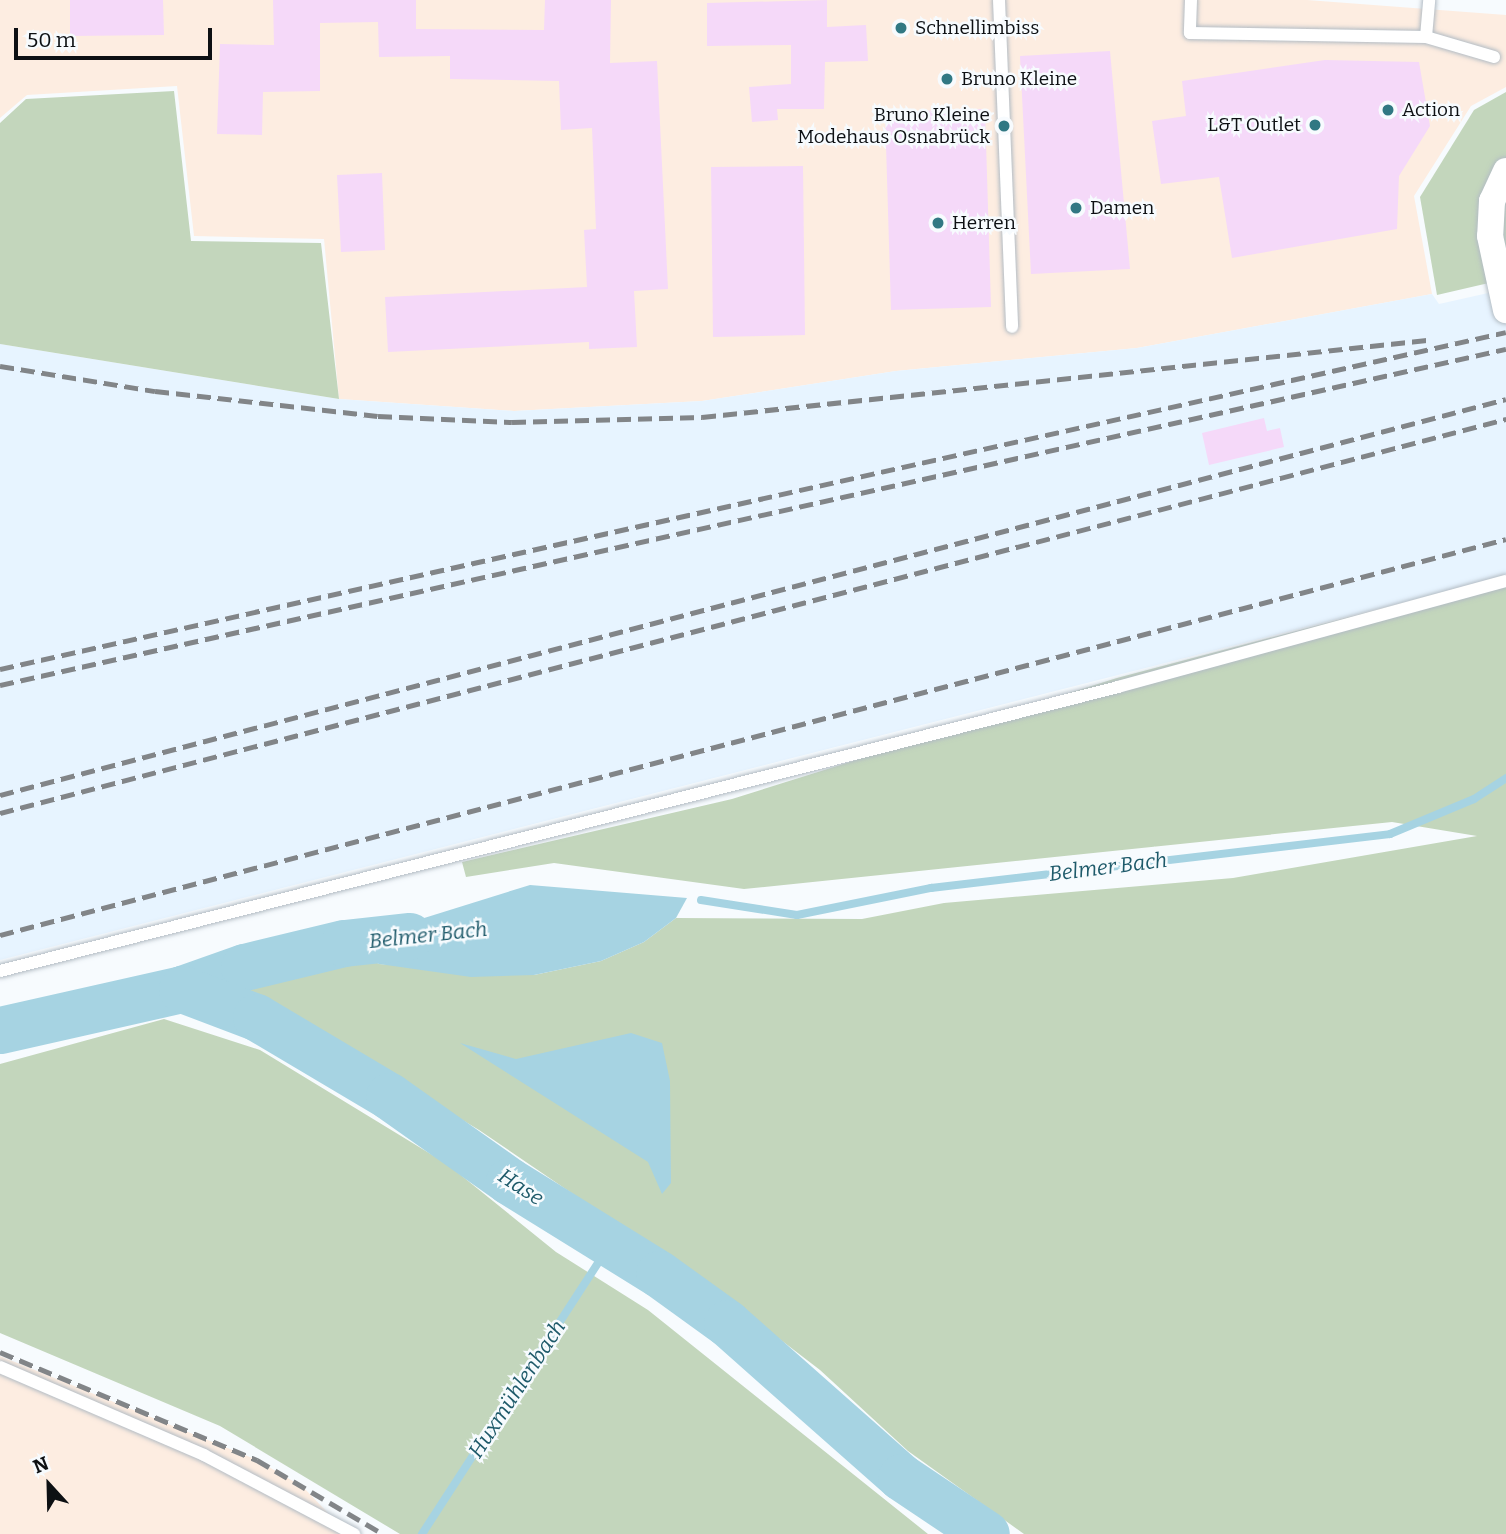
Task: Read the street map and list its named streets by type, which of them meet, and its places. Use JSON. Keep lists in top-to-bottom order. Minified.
{"water":["Belmer Bach","Hase","Huxmühlenbach"],"places":["Schnellimbiss","Bruno Kleine","Action","L&T Outlet","Bruno Kleine Modehaus Osnabrück","Damen","Herren"],"scale_bar":"50 m","north":"top"}
